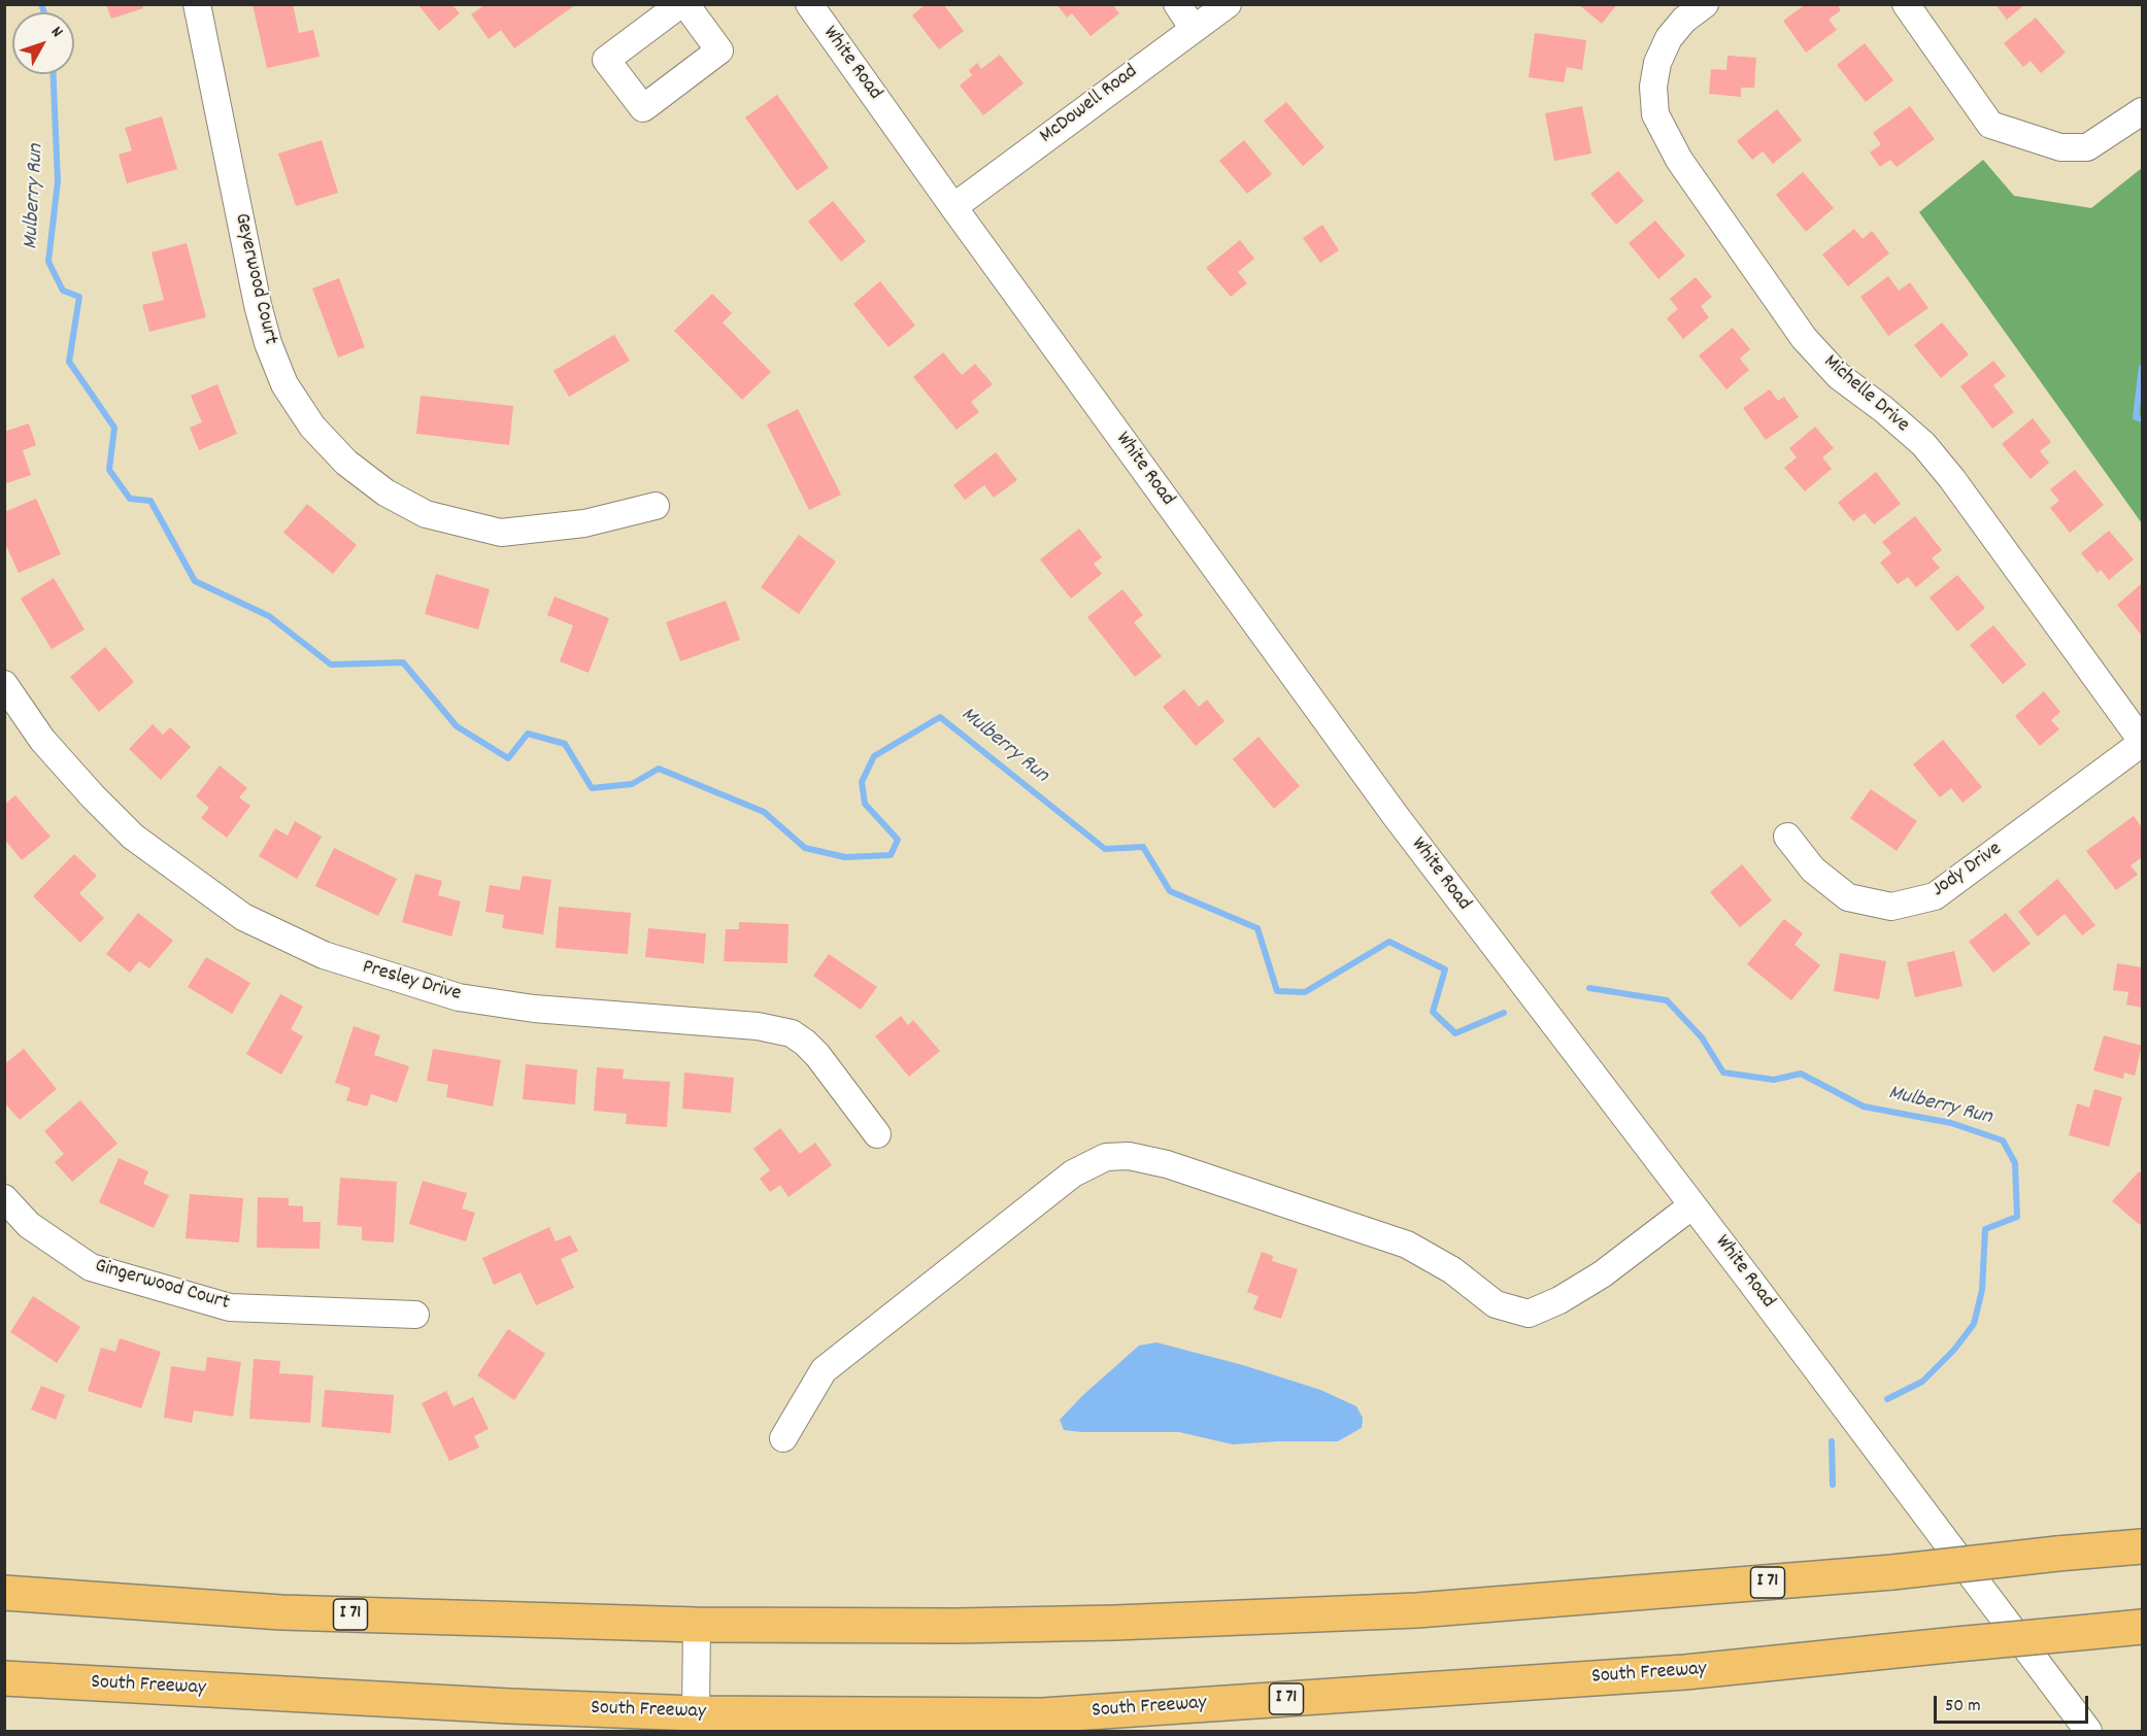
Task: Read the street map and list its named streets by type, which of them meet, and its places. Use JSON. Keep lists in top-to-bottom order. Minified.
{"streets":{"highway":["I 71","South Freeway"],"street":["White Road","McDowell Road","Geyerwood Court","Michelle Drive","Jody Drive","Presley Drive","Gingerwood Court"]},"crossings":[["White Road","McDowell Road"],["Michelle Drive","Jody Drive"]],"water":["Mulberry Run"],"scale_bar":"50 m","north":"top right"}
